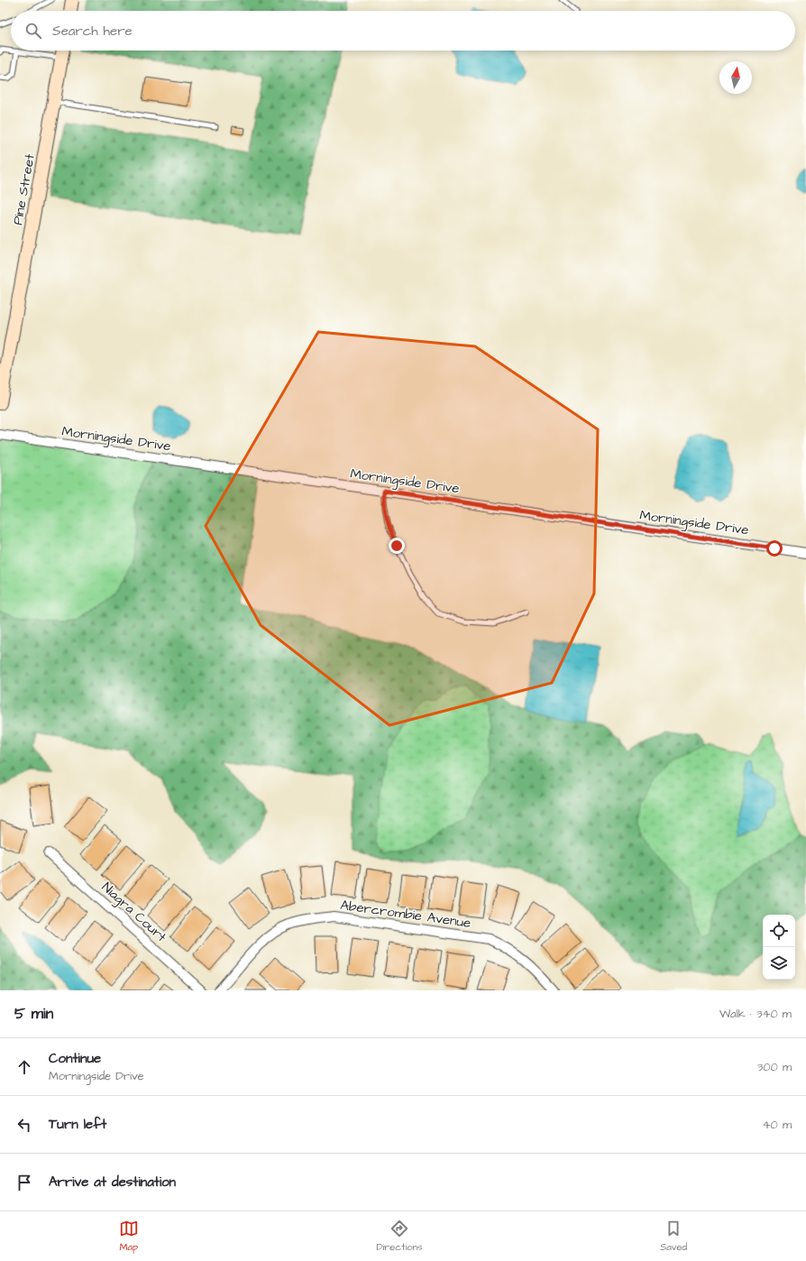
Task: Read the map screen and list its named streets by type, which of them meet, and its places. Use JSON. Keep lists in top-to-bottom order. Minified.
{"streets":{"main road":["Pine Street"],"street":["Morningside Drive","Niagra Court","Abercrombie Avenue"]},"north":"top","page":{"search":"Search here","heading":["5 min","Walk · 340 m"],"list":[["Continue","Morningside Drive","300 m"],["Turn left","40 m"],"Arrive at destination"],"nav":["Map","Directions","Saved"]}}
